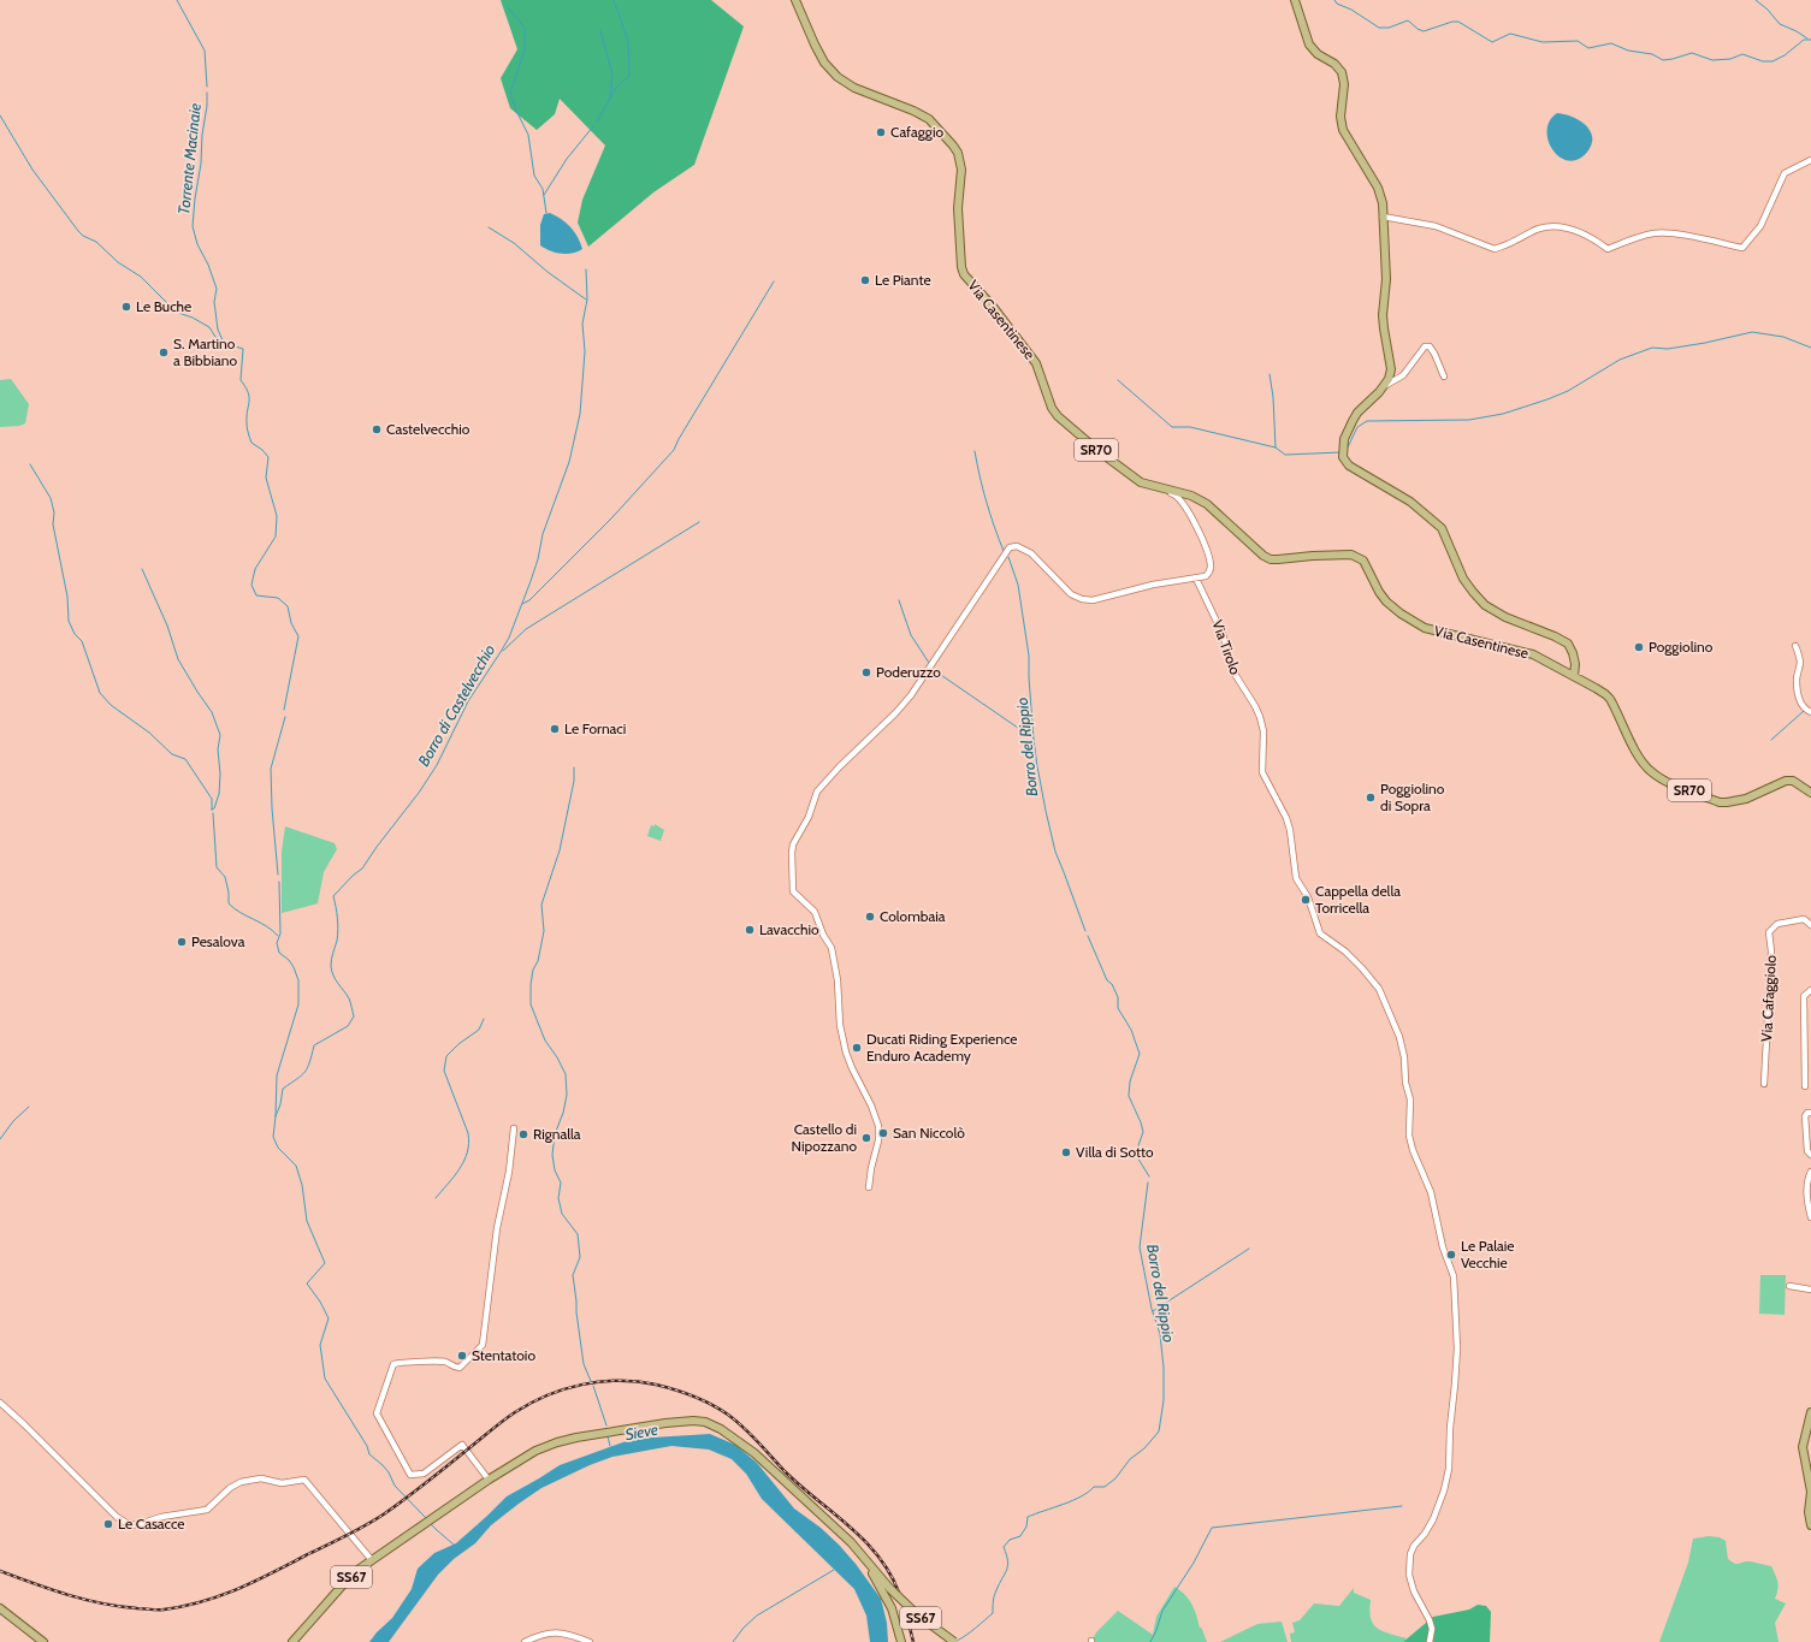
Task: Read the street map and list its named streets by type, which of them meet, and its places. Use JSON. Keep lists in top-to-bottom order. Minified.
{"streets":{"main road":["Via Casentinese","SR70","SS67"],"street":["Via Tirolo","Via Cafaggiolo"]},"water":["Torrente Macinaie","Borro di Castelvecchio","Borro del Rippio","Sieve"],"places":["Cafaggio","Le Piante","Le Buche","S. Martino a Bibbiano","Castelvecchio","Poggiolino","Poderuzzo","Le Fornaci","Poggiolino di Sopra","Cappella della Torricella","Colombaia","Lavacchio","Pesalova","Ducati Riding Experience Enduro Academy","San Niccolò","Rignalla","Castello di Nipozzano","Villa di Sotto","Le Palaie Vecchie","Stentatoio","Le Casacce"]}
